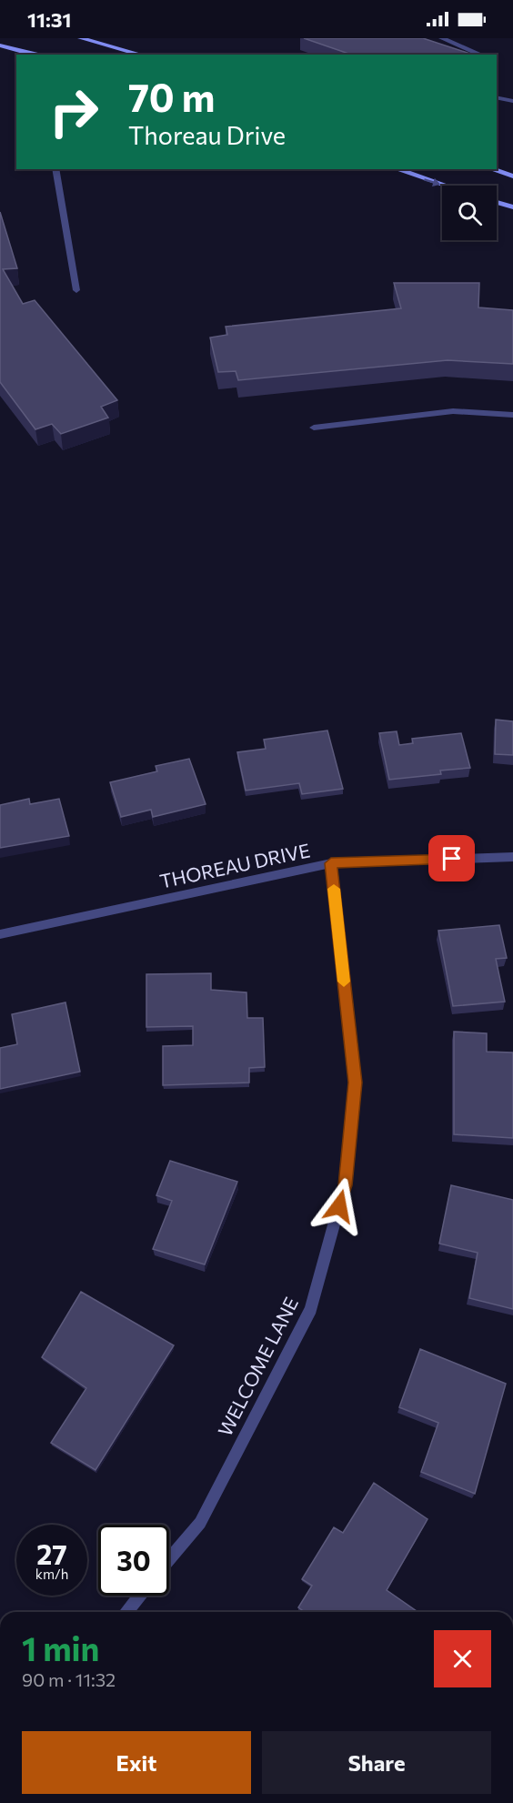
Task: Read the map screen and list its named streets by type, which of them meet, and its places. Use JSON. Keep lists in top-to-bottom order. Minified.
{"streets":{"street":["THOREAU DRIVE","WELCOME LANE"]},"crossings":[["THOREAU DRIVE","WELCOME LANE"]],"page":{"status":"11:31","turn":["70 m","Thoreau Drive"],"speed":"27 km/h","limit":"30","heading":["1 min","90 m · 11:32"],"buttons":["Exit","Share"]}}
